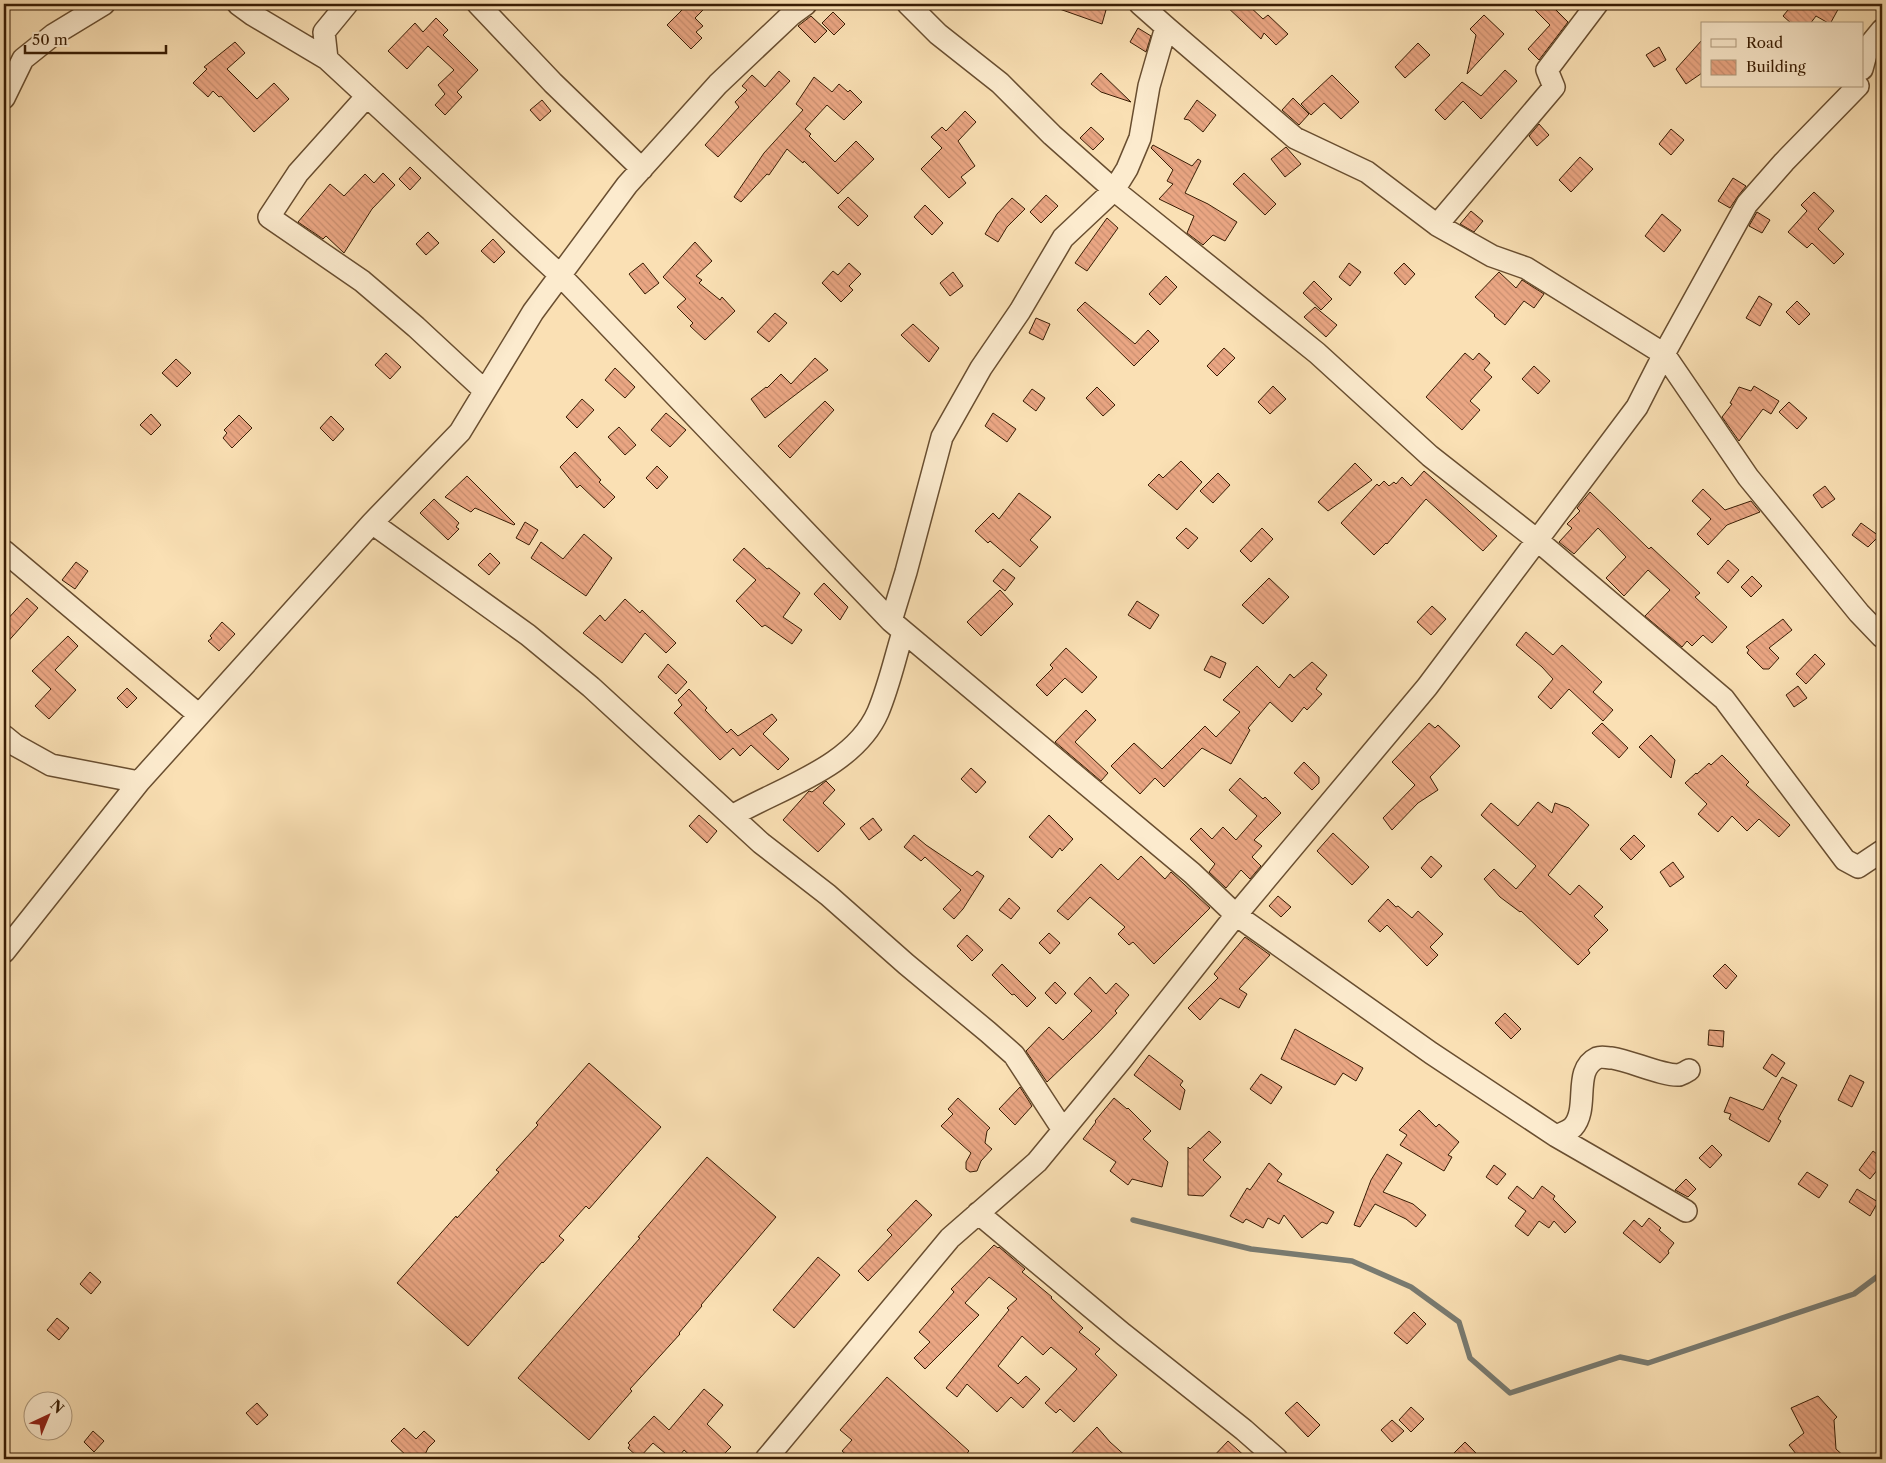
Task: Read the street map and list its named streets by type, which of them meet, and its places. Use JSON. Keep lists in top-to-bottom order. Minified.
{"legend":["Road","Building"],"scale_bar":"50 m","north":"top right"}
